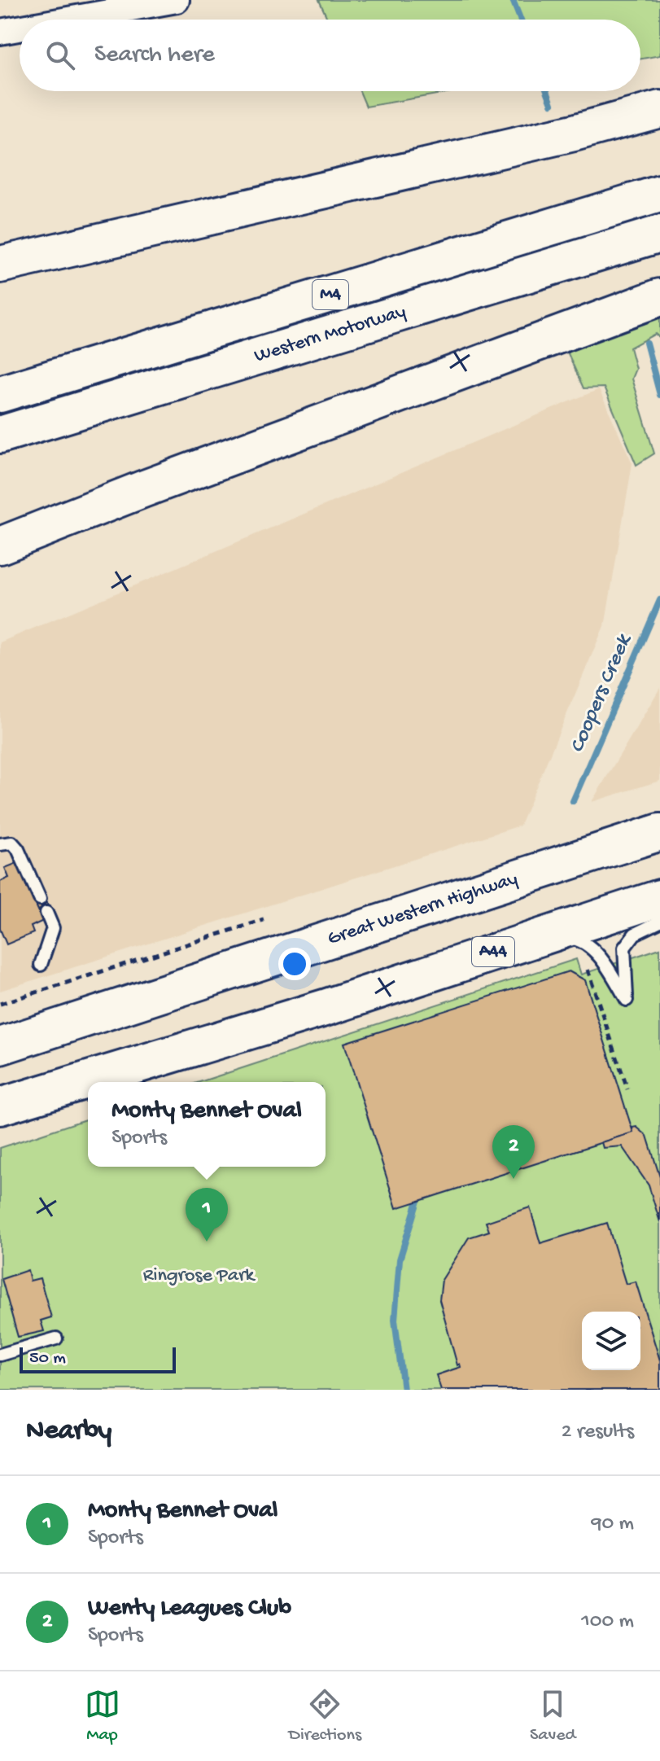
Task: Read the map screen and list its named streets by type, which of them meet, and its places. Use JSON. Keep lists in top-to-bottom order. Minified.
{"streets":{"highway":["M4","Western Motorway","Great Western Highway","A44"]},"water":["Coopers Creek"],"parks":["Ringrose Park"],"scale_bar":"50 m","page":{"search":"Search here","popup":["Monty Bennet Oval","Sports"],"pins":["2","1"],"scale":"50 m","heading":["Nearby","2 results"],"list":[{"mark":"1","name":"Monty Bennet Oval","note":"Sports","value":"90 m"},{"mark":"2","name":"Wenty Leagues Club","note":"Sports","value":"100 m"}],"nav":["Map","Directions","Saved"]}}
